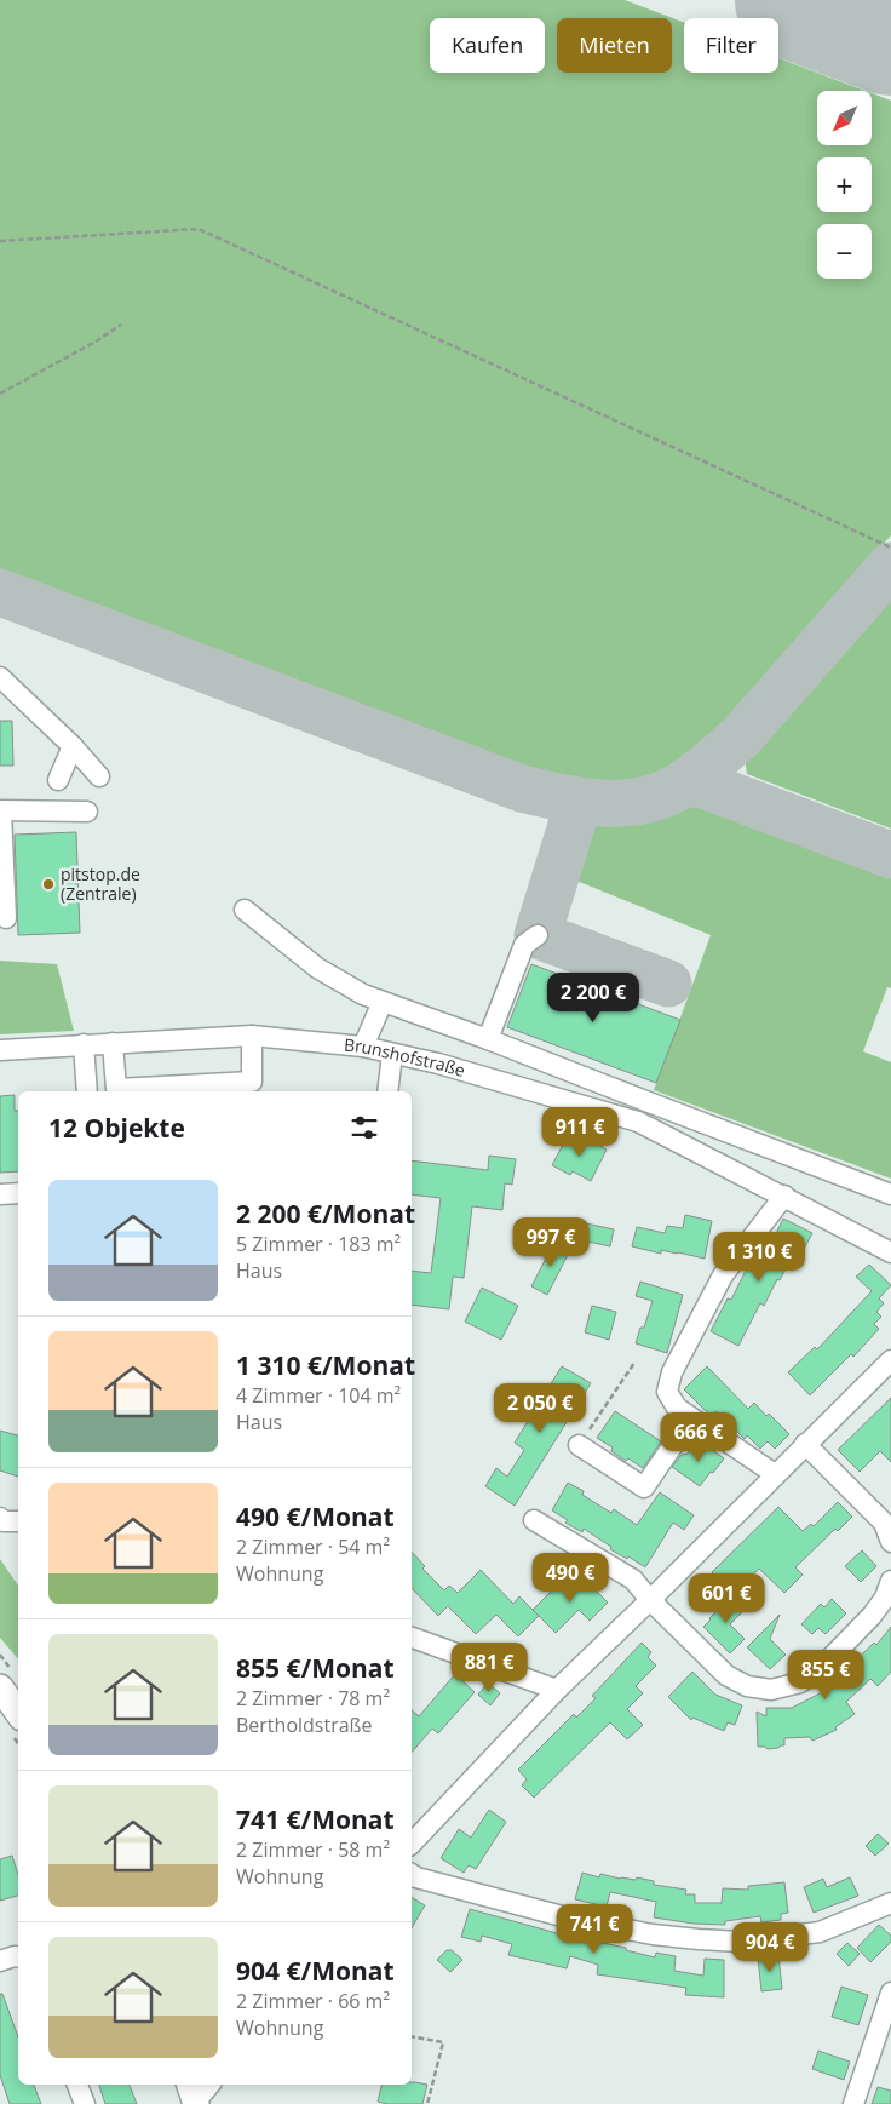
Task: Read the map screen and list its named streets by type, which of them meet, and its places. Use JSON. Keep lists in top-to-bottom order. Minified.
{"streets":{"street":["Brunshofstraße"]},"places":["pitstop.de (Zentrale)"],"north":"bottom left","page":{"chip":["Kaufen","Mieten","Filter"],"map_buttons":["+","−"],"price":["2 200 €","911 €","997 €","1 310 €","2 050 €","666 €","490 €","601 €","881 €","855 €","741 €","904 €"],"heading":"12 Objekte","list":[{"name":"2 200 €/Monat","note":"5 Zimmer · 183 m² · Haus"},{"name":"1 310 €/Monat","note":"4 Zimmer · 104 m² · Haus"},{"name":"490 €/Monat","note":"2 Zimmer · 54 m² · Wohnung"},{"name":"855 €/Monat","note":"2 Zimmer · 78 m² · Bertholdstraße"},{"name":"741 €/Monat","note":"2 Zimmer · 58 m² · Wohnung"},{"name":"904 €/Monat","note":"2 Zimmer · 66 m² · Wohnung"}]}}
